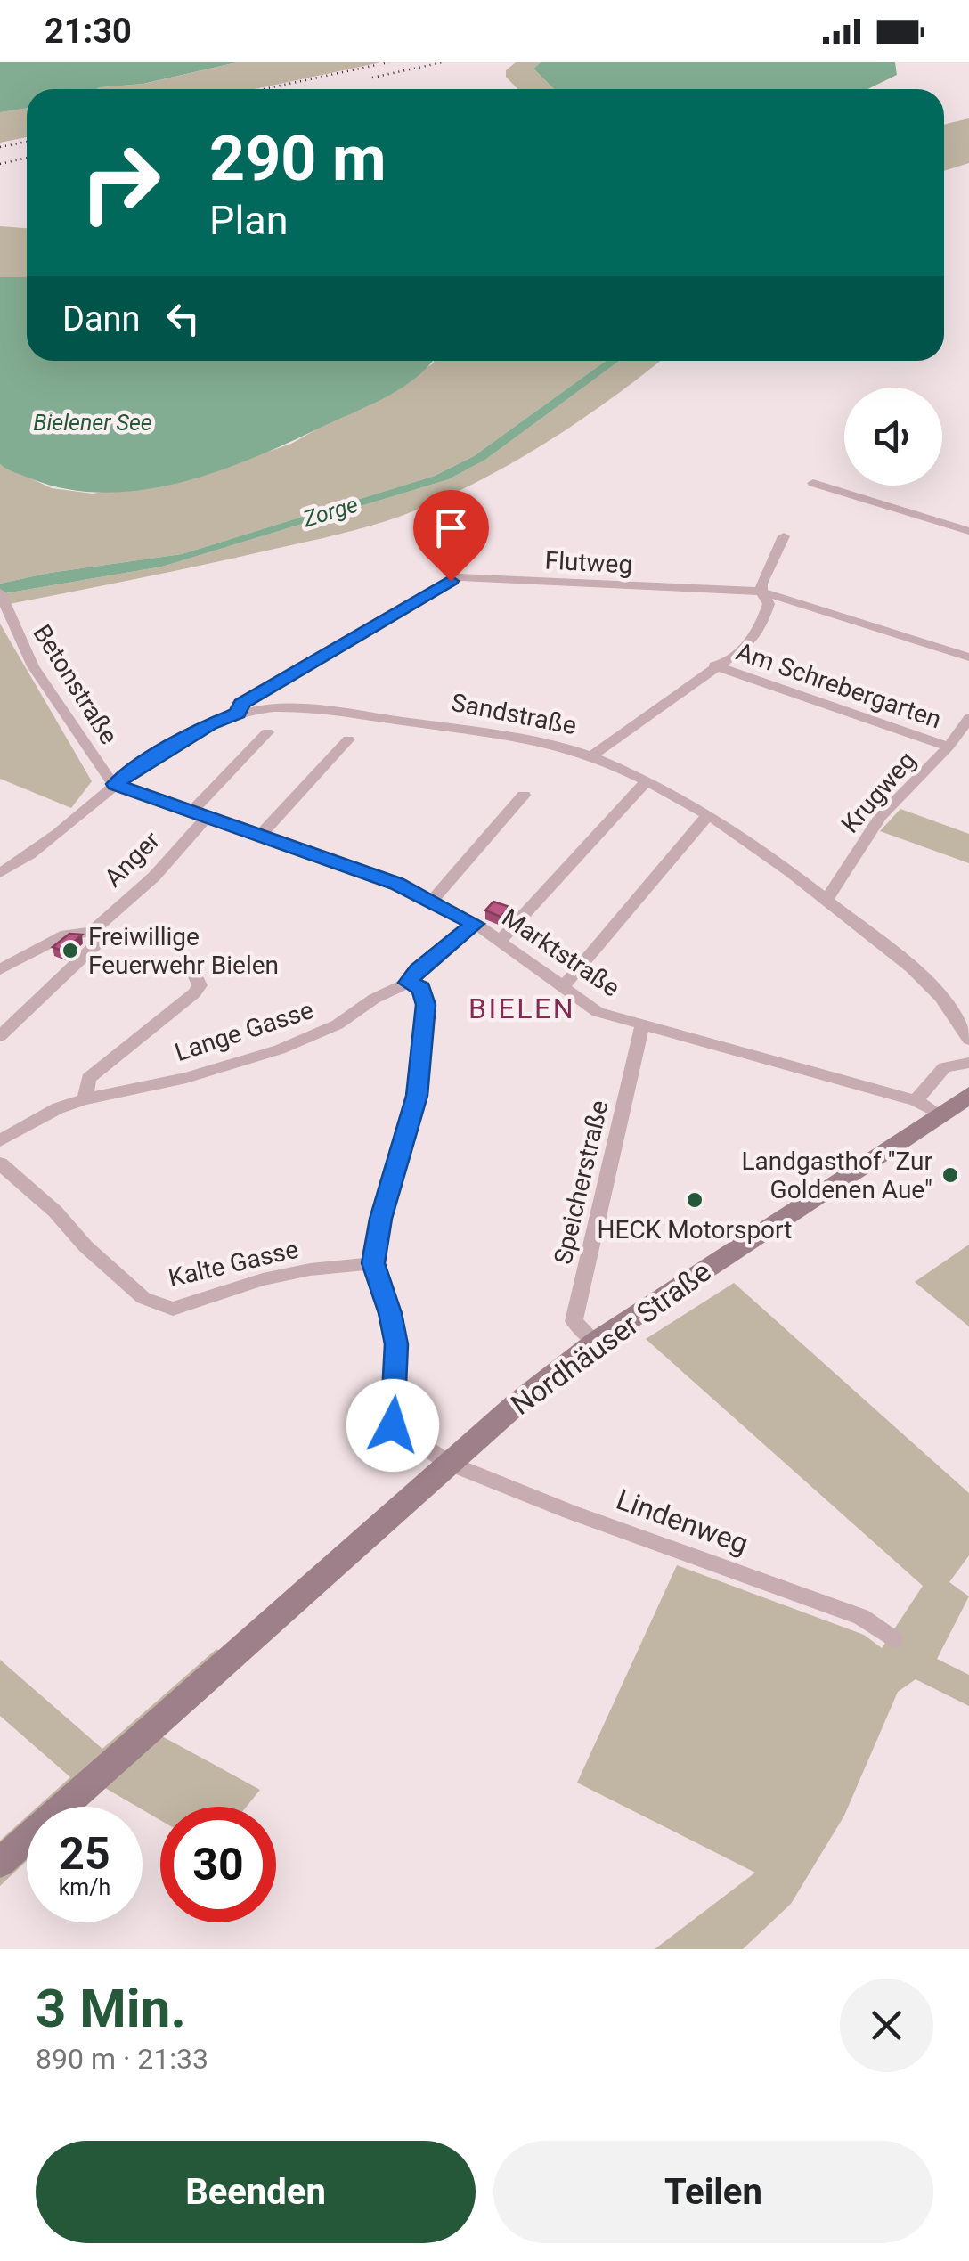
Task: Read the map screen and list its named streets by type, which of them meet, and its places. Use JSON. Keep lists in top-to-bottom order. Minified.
{"streets":{"main road":["Nordhäuser Straße"],"street":["Flutweg","Betonstraße","Am Schrebergarten","Sandstraße","Krugweg","Anger","Marktstraße","Lange Gasse","Speicherstraße","Kalte Gasse","Lindenweg"]},"crossings":[["Flutweg","Sandstraße"],["Betonstraße","Sandstraße"],["Betonstraße","Marktstraße"],["Am Schrebergarten","Krugweg"],["Sandstraße","Krugweg"],["Sandstraße","Marktstraße"],["Anger","Marktstraße"],["Marktstraße","Lange Gasse"],["Marktstraße","Speicherstraße"],["Marktstraße","Nordhäuser Straße"],["Speicherstraße","Nordhäuser Straße"],["Nordhäuser Straße","Lindenweg"]],"districts":["BIELEN"],"water":["Bielener See","Zorge"],"places":["Freiwillige Feuerwehr Bielen","Landgasthof \"Zur Goldenen Aue\"","HECK Motorsport"],"page":{"status":"21:30","turn":["290 m","Plan"],"then":"Dann","speed":"25 km/h","limit":"30","heading":["3 Min.","890 m · 21:33"],"buttons":["Beenden","Teilen"]}}
